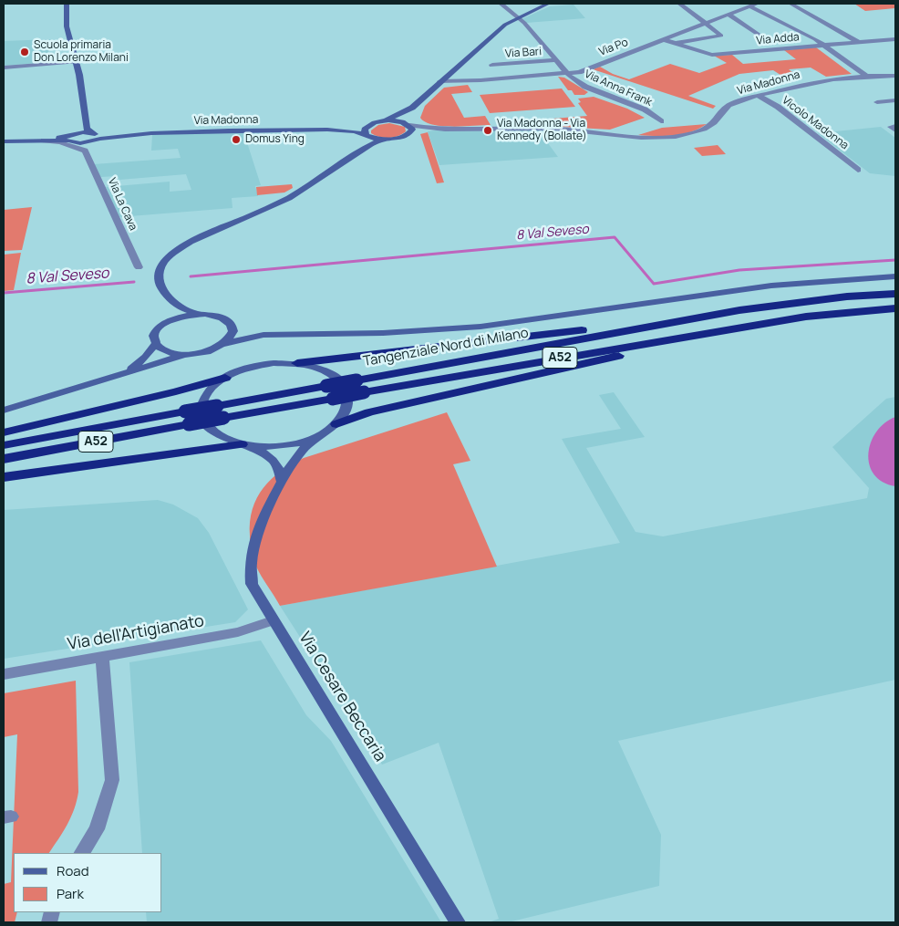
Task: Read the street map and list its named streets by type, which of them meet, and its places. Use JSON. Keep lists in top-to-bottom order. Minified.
{"streets":{"highway":["Tangenziale Nord di Milano","A52"],"street":["Via Adda","Via Po","Via Bari","Via Madonna","Via Anna Frank","Vicolo Madonna","Via La Cava","Via dell'Artigianato","Via Cesare Beccaria"]},"crossings":[["Via Adda","Via Po"],["Via Po","Via Anna Frank"],["Via Bari","Via Anna Frank"],["Via Madonna","Vicolo Madonna"],["Via dell'Artigianato","Via Cesare Beccaria"]],"water":["8 Val Seveso"],"places":["Scuola primaria Don Lorenzo Milani","Via Madonna - Via Kennedy (Bollate)","Domus Ying"],"legend":["Road","Park"]}
